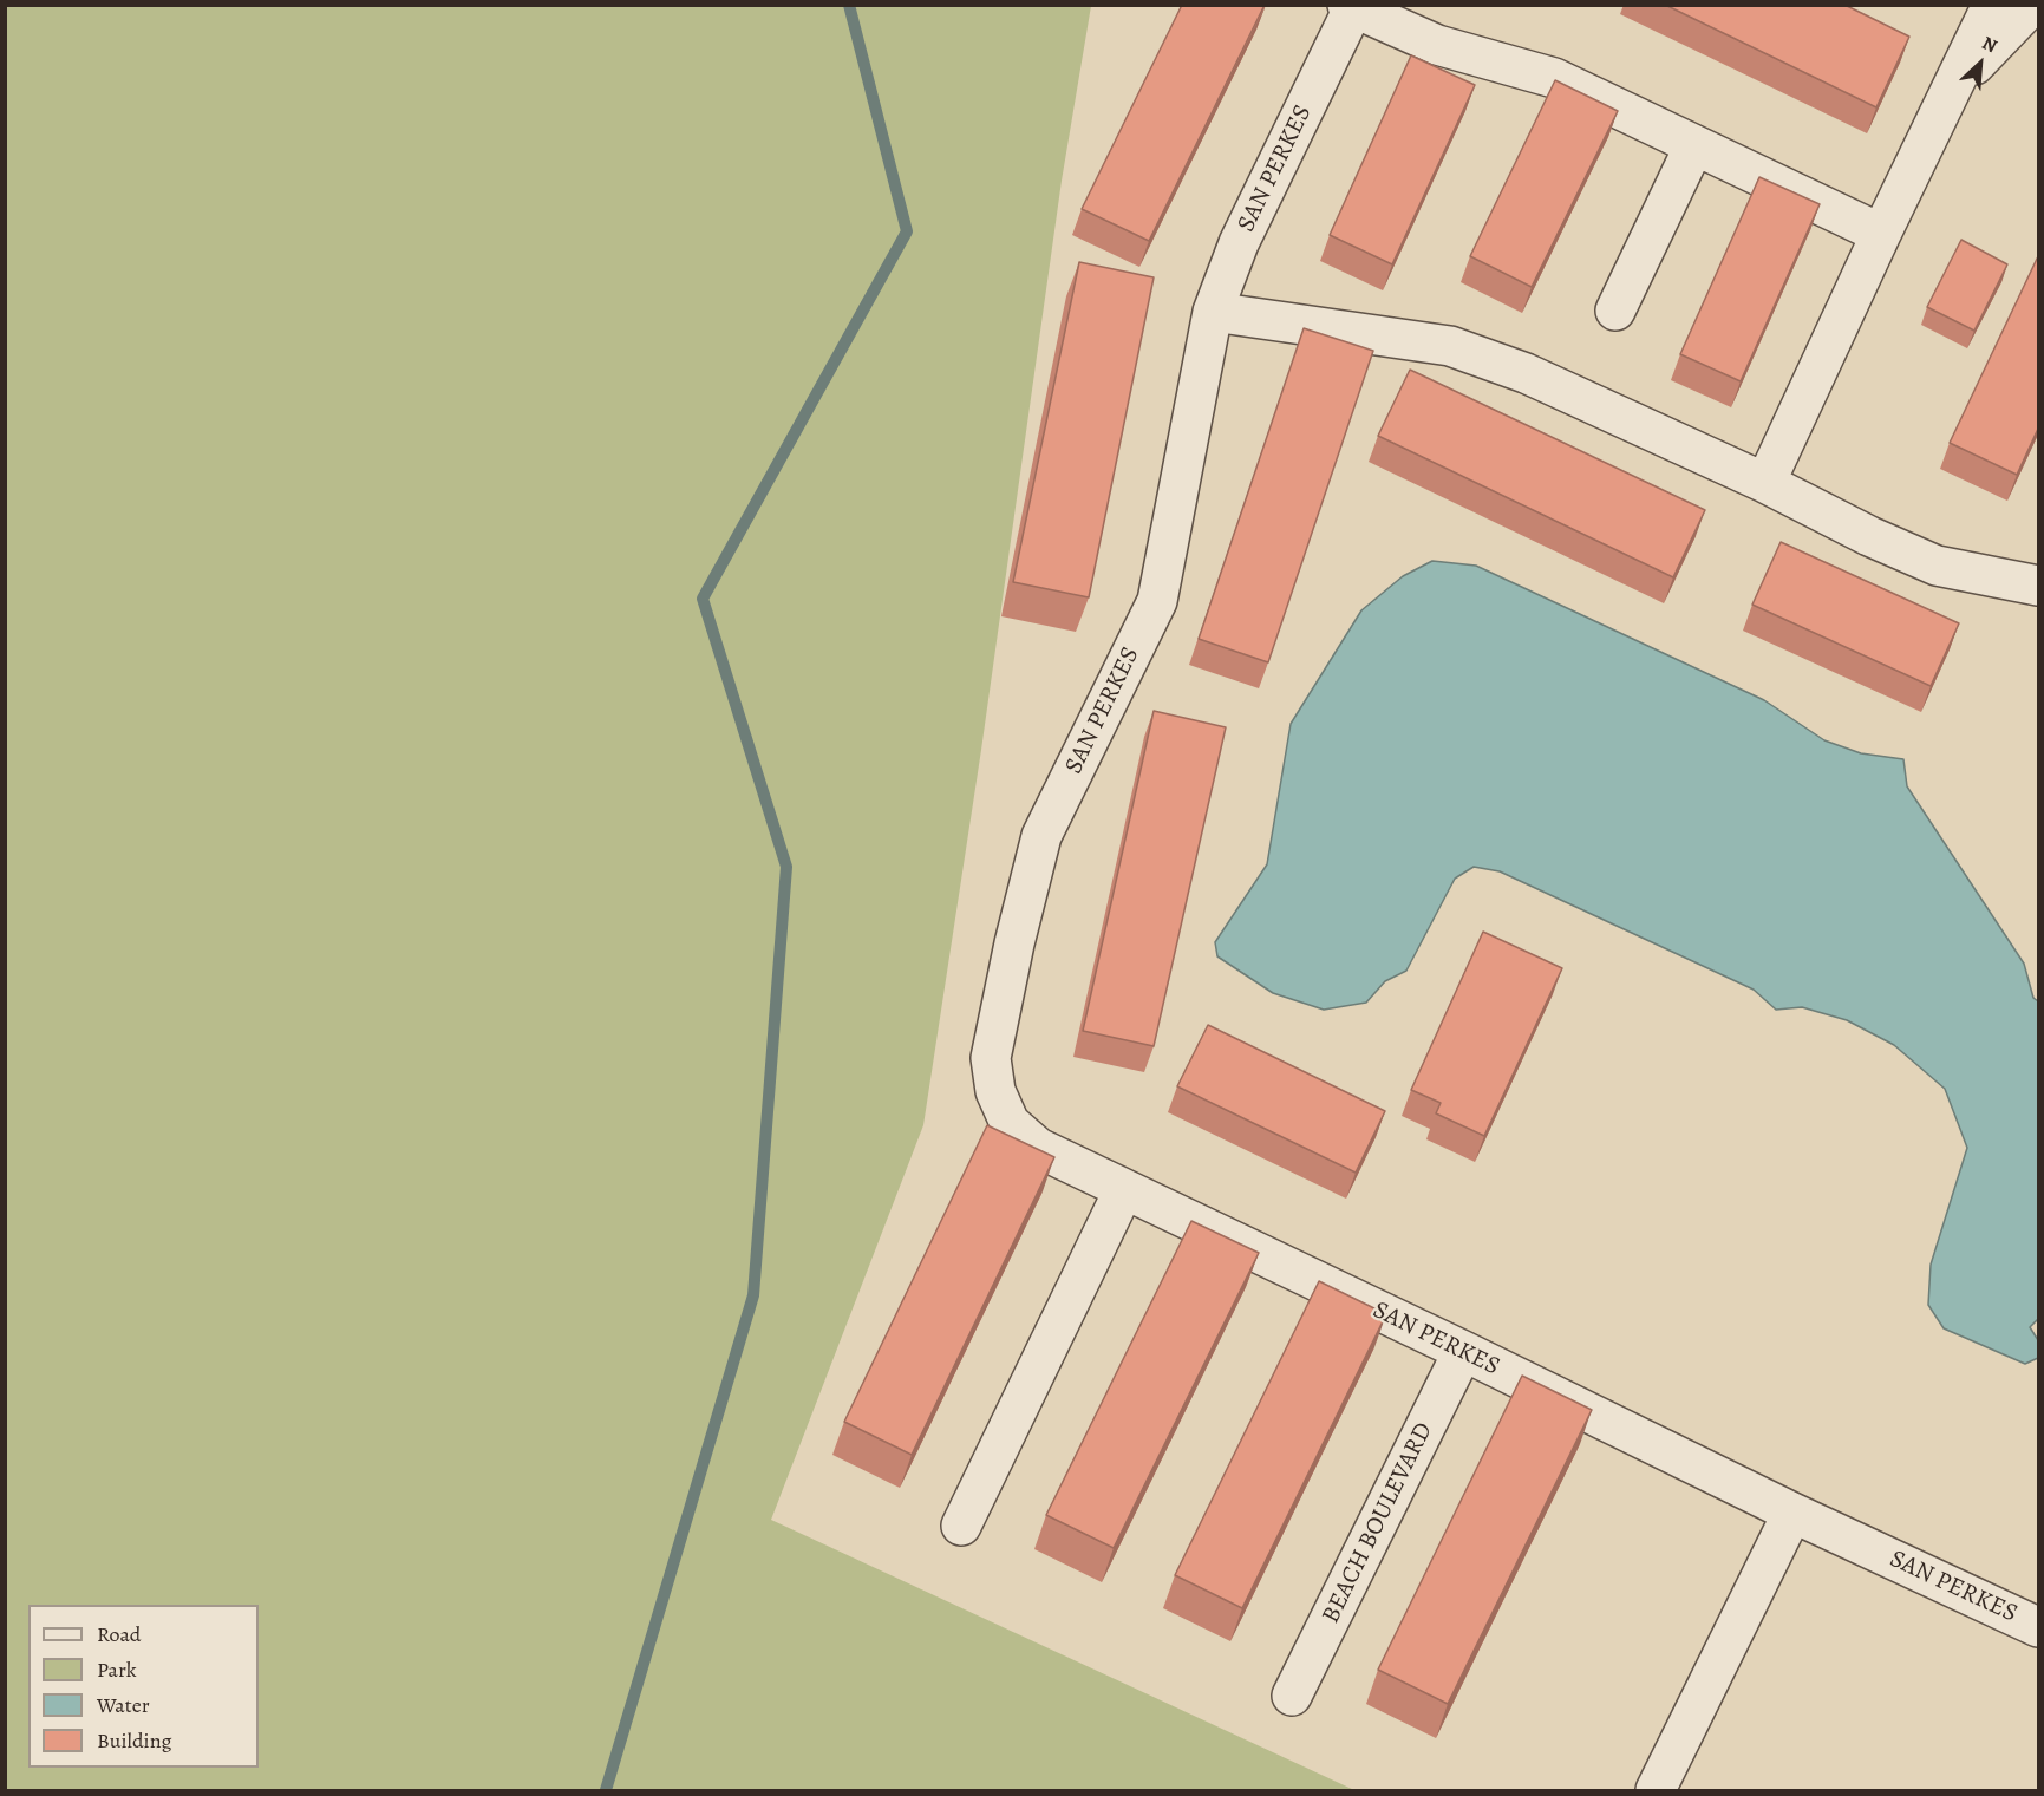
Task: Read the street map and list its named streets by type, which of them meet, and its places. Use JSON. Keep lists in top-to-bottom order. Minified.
{"streets":{"street":["SAN PERKES","BEACH BOULEVARD"]},"crossings":[["SAN PERKES","BEACH BOULEVARD"]],"legend":["Road","Park","Water","Building"],"north":"top right"}
